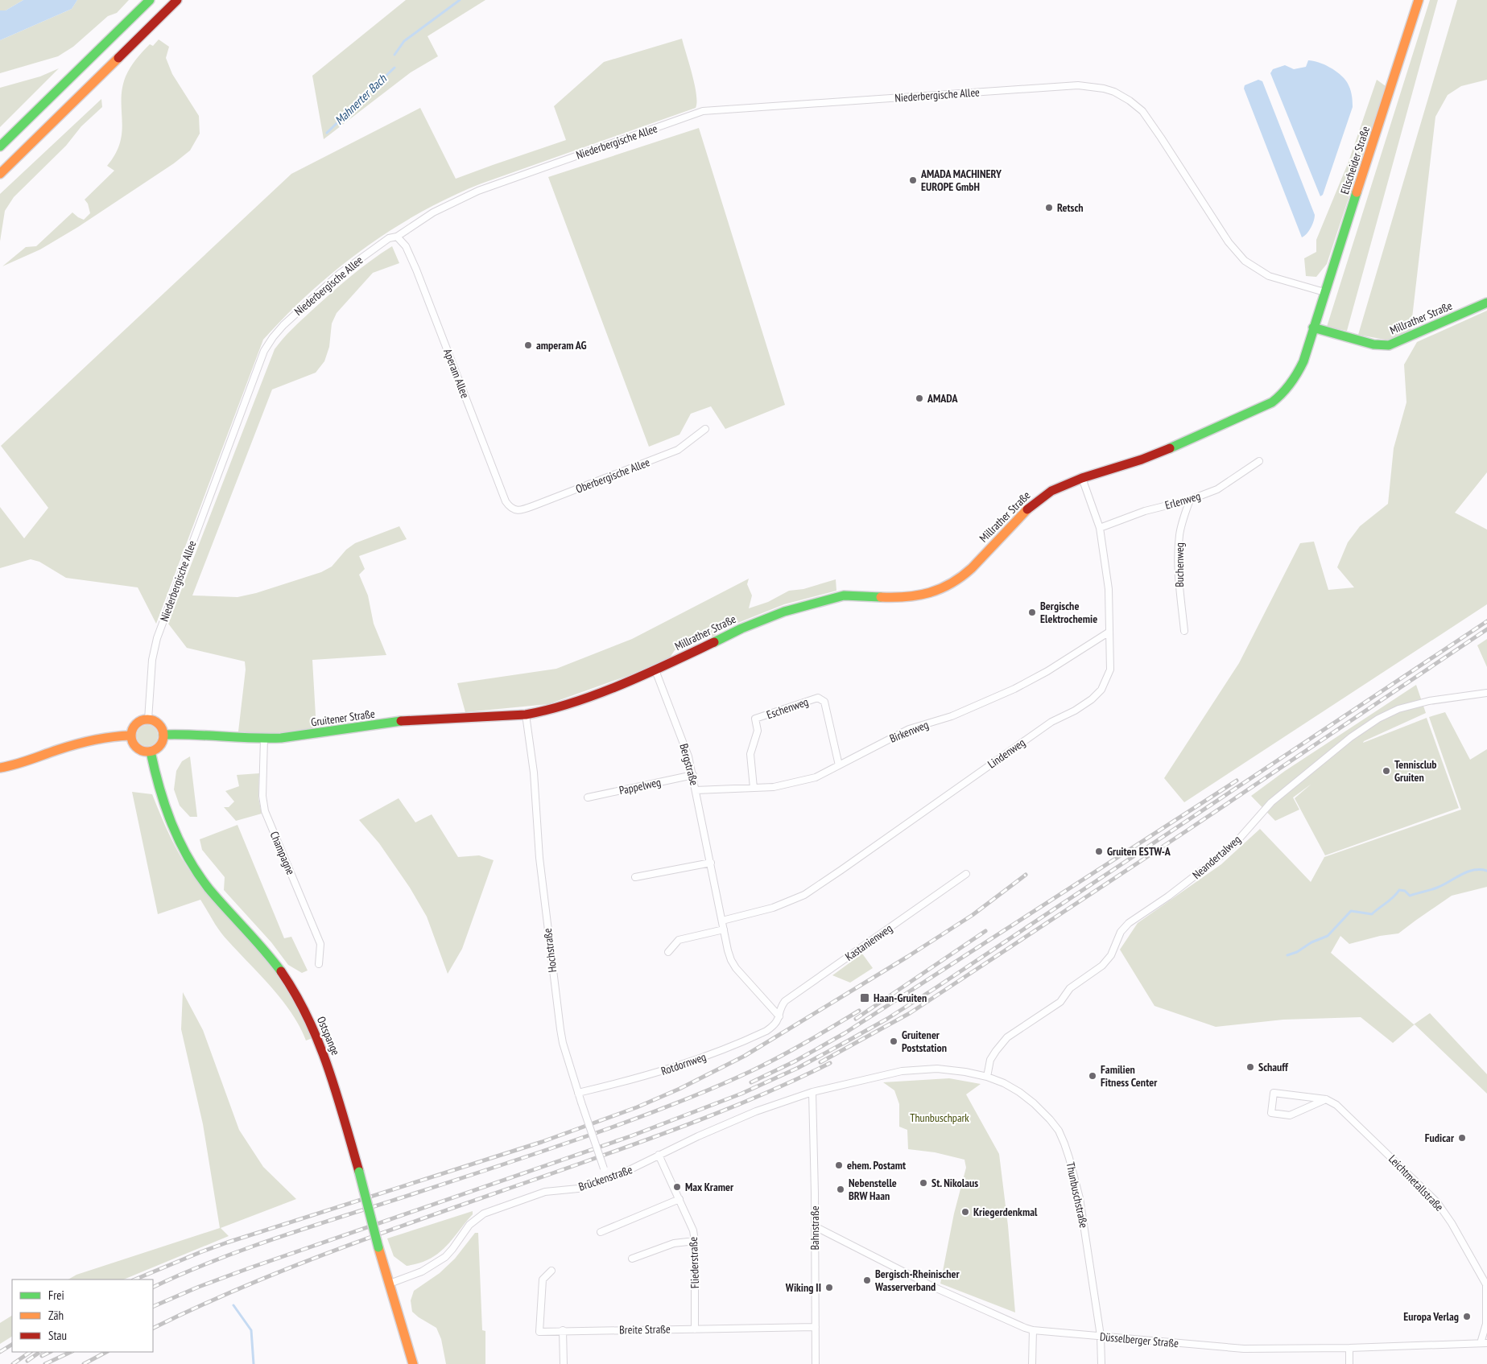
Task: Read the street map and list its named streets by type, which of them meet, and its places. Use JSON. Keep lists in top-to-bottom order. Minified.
{"streets":{"main road":["Ellscheider Straße","Millrather Straße","Gruitener Straße","Ostspange"],"street":["Niederbergische Allee","Aperam Allee","Oberbergische Allee","Erlenweg","Buchenweg","Eschenweg","Birkenweg","Lindenweg","Bergstraße","Pappelweg","Champagne","Neandertalweg","Kastanienweg","Hochstraße","Rotdornweg","Brückenstraße","Leichtmetallstraße","Thunbuschstraße","Bahnstraße","Fliederstraße","Breite Straße","Düsselberger Straße"]},"crossings":[["Niederbergische Allee","Ellscheider Straße"],["Niederbergische Allee","Aperam Allee"],["Niederbergische Allee","Gruitener Straße"],["Niederbergische Allee","Ostspange"],["Ellscheider Straße","Millrather Straße"],["Millrather Straße","Gruitener Straße"],["Millrather Straße","Lindenweg"],["Millrather Straße","Bergstraße"],["Millrather Straße","Hochstraße"],["Aperam Allee","Oberbergische Allee"],["Erlenweg","Buchenweg"],["Erlenweg","Lindenweg"],["Eschenweg","Birkenweg"],["Gruitener Straße","Champagne"],["Gruitener Straße","Hochstraße"],["Gruitener Straße","Ostspange"],["Birkenweg","Lindenweg"],["Birkenweg","Bergstraße"],["Lindenweg","Bergstraße"],["Bergstraße","Pappelweg"],["Bergstraße","Kastanienweg"],["Bergstraße","Rotdornweg"],["Neandertalweg","Thunbuschstraße"],["Kastanienweg","Rotdornweg"],["Hochstraße","Rotdornweg"],["Hochstraße","Brückenstraße"],["Ostspange","Brückenstraße"],["Brückenstraße","Thunbuschstraße"],["Brückenstraße","Bahnstraße"],["Brückenstraße","Fliederstraße"],["Leichtmetallstraße","Düsselberger Straße"],["Thunbuschstraße","Bahnstraße"],["Thunbuschstraße","Düsselberger Straße"],["Bahnstraße","Breite Straße"],["Bahnstraße","Düsselberger Straße"],["Fliederstraße","Breite Straße"]],"water":["Mahnerter Bach"],"parks":["Thunbuschpark"],"places":{"other":["AMADA MACHINERY EUROPE GmbH","Retsch","amperam AG","AMADA","Bergische Elektrochemie","Tennisclub Gruiten","Gruiten ESTW-A","Gruitener Poststation","Schauff","Familien Fitness Center","Fudicar","ehem. Postamt","St. Nikolaus","Max Kramer","Nebenstelle BRW Haan","Kriegerdenkmal","Bergisch-Rheinischer Wasserverband","Wiking II","Europa Verlag"],"transit":["Haan-Gruiten"]},"legend":["Frei","Zäh","Stau"]}
